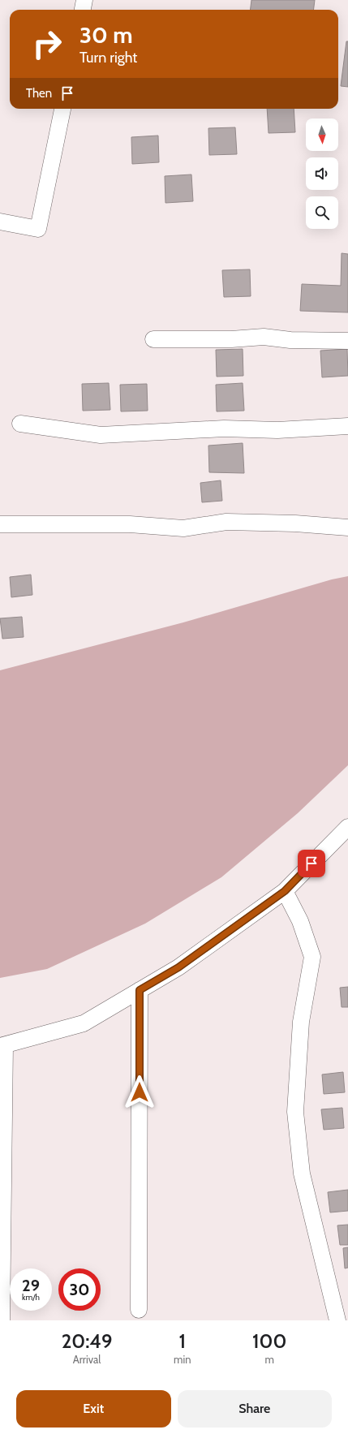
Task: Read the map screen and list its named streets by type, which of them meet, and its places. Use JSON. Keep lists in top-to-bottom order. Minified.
{"north":"bottom","page":{"turn":["30 m","Turn right"],"then":"Then","speed":"29 km/h","limit":"30","eta":["20:49","Arrival","1","min","100","m"],"buttons":["Exit","Share"]}}
